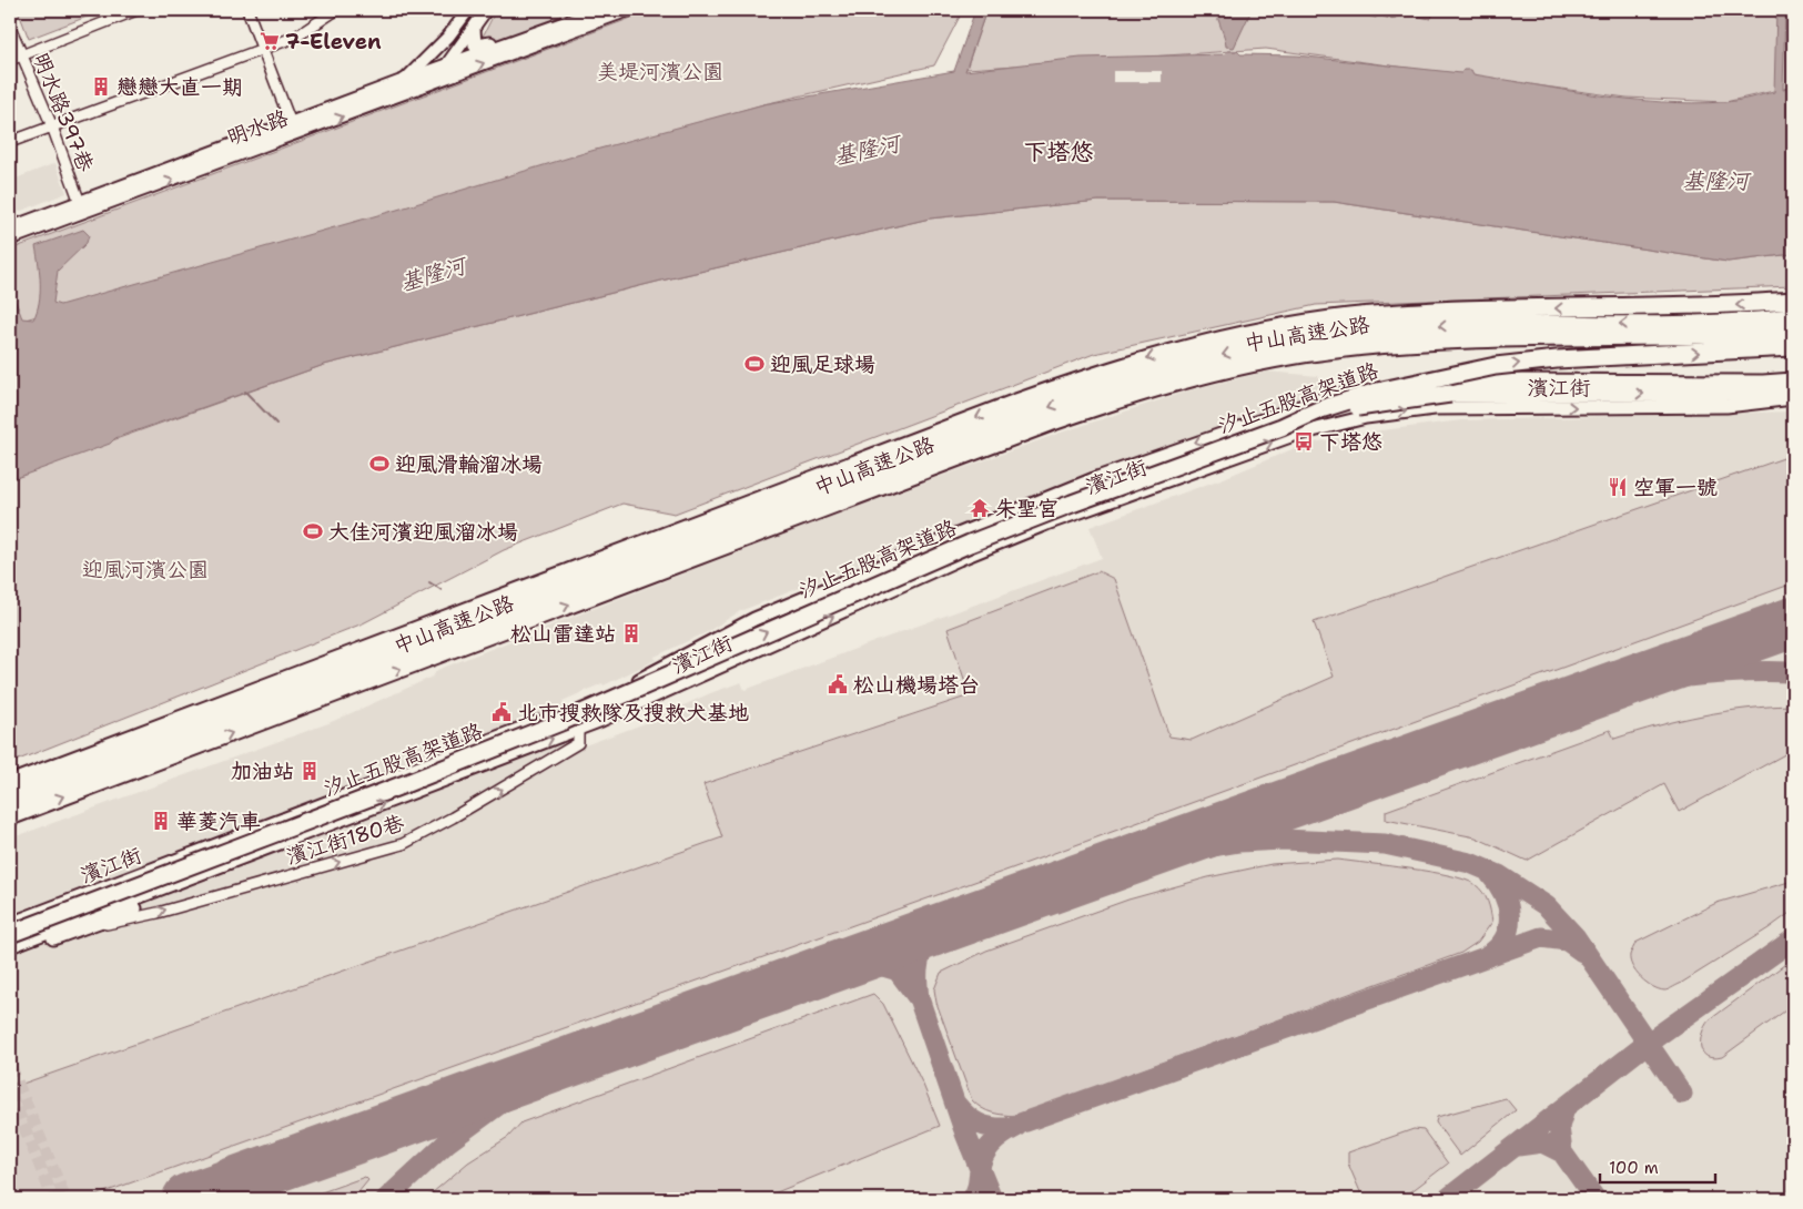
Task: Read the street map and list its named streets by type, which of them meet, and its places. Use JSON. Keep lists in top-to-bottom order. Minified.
{"streets":{"highway":["中山高速公路","汐止五股高架道路"],"main road":["明水路","濱江街"],"street":["明水路397巷","濱江街180巷"]},"crossings":[["明水路397巷","明水路"],["濱江街","濱江街180巷"]],"one_way":["濱江街180巷"],"districts":["下塔悠"],"water":["基隆河"],"parks":["美堤河濱公園","迎風河濱公園"],"places":{"supermarket":["7-Eleven"],"building":["戀戀大直一期","松山雷達站","加油站","華菱汽車"],"sports":["迎風足球場","迎風滑輪溜冰場","大佳河濱迎風溜冰場"],"bus stop":["下塔悠"],"restaurant":["空軍一號"],"temple":["朱聖宮"],"public building":["松山機場塔台","北市搜救隊及搜救犬基地"]},"scale_bar":"100 m"}
